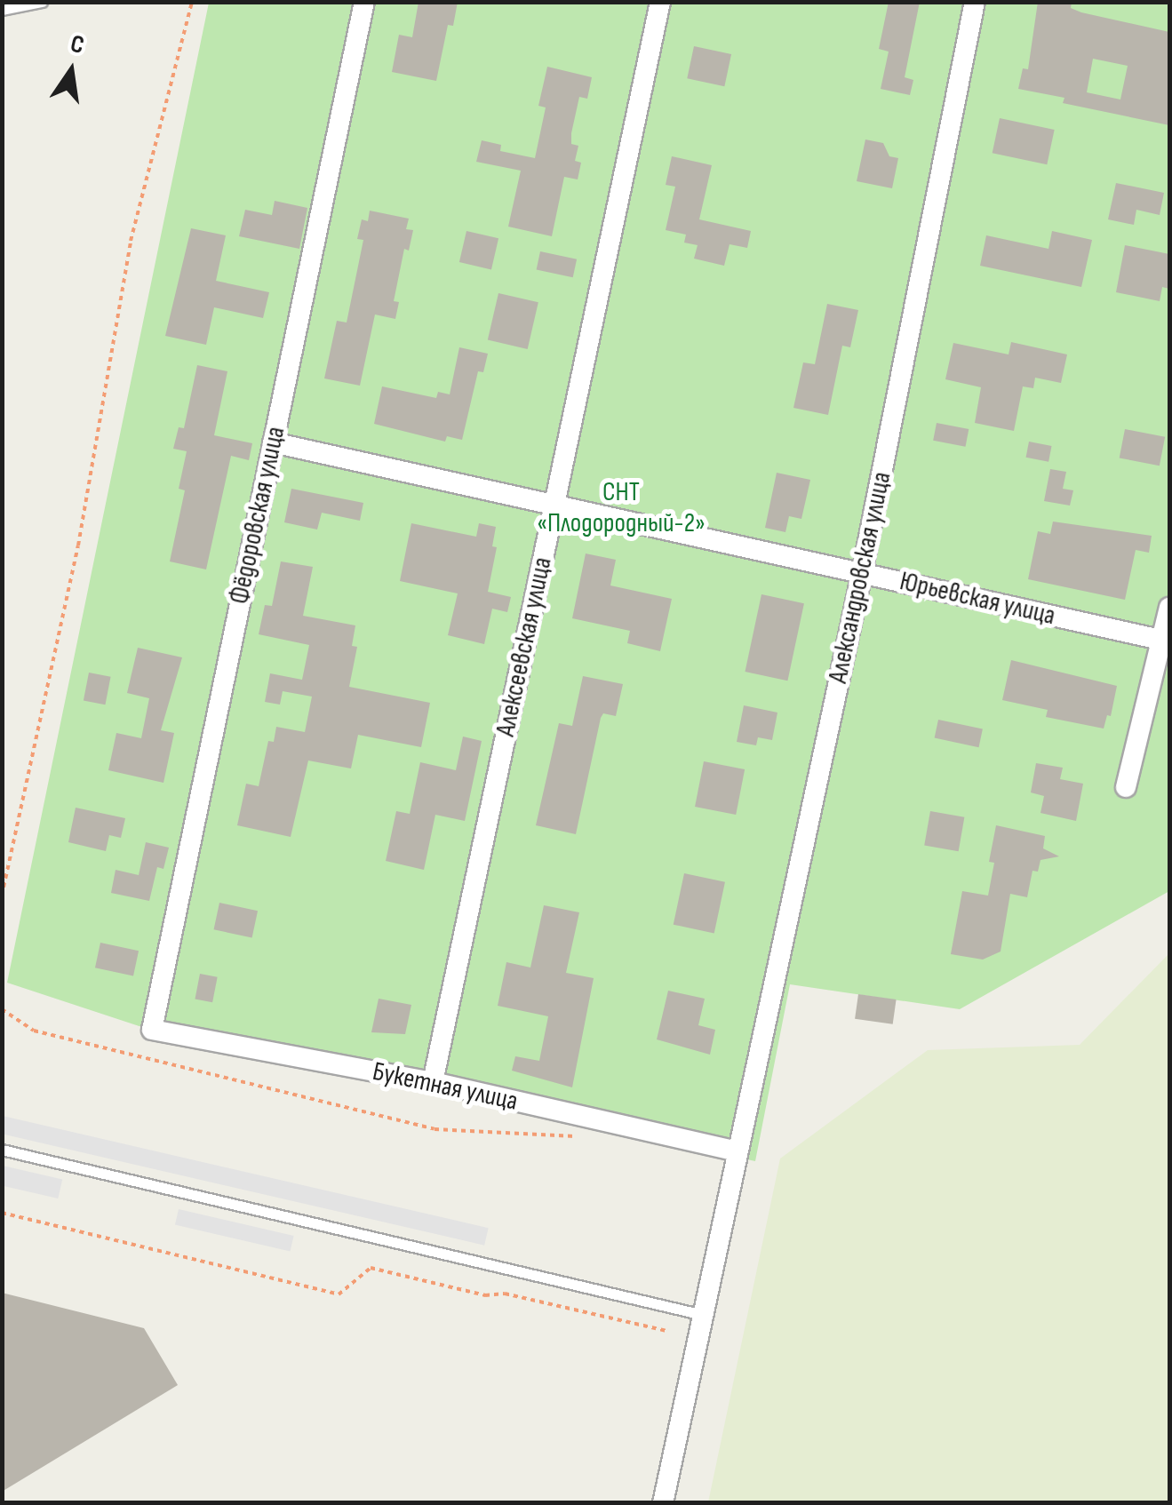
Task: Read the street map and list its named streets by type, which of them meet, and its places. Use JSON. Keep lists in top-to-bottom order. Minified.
{"streets":{"street":["Фёдоровская улица","Александровская улица","Юрьевская улица","Алексеевская улица","Букетная улица"]},"crossings":[["Фёдоровская улица","Юрьевская улица"],["Фёдоровская улица","Букетная улица"],["Александровская улица","Юрьевская улица"],["Александровская улица","Букетная улица"],["Юрьевская улица","Алексеевская улица"],["Алексеевская улица","Букетная улица"]],"parks":["СНТ «Плодородный-2»"],"north":"top"}
